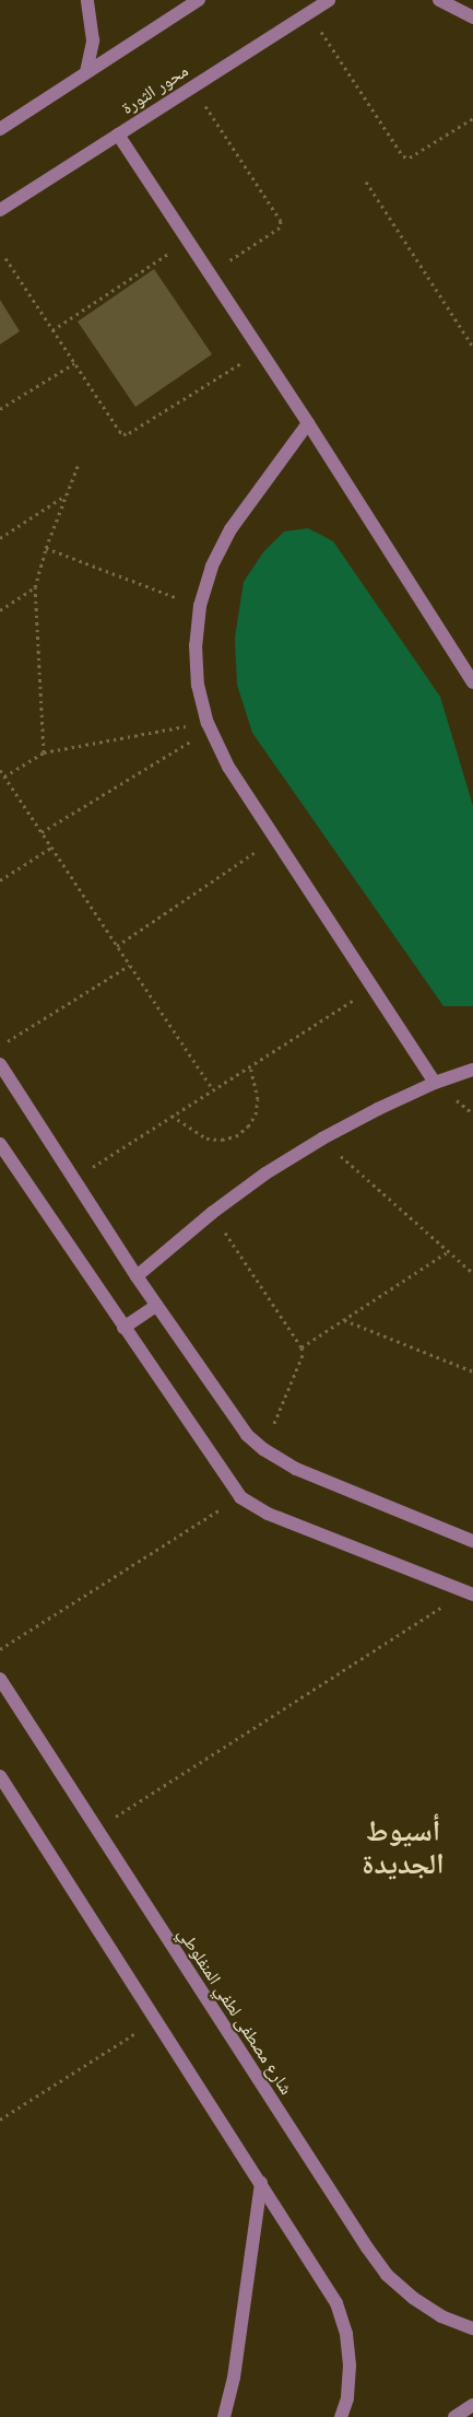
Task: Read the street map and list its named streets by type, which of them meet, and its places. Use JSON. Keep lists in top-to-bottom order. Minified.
{"streets":{"street":["محور الثورة","شارع مصطفى لطفي المنفلوطي"]},"districts":["أسيوط الجديدة"]}
